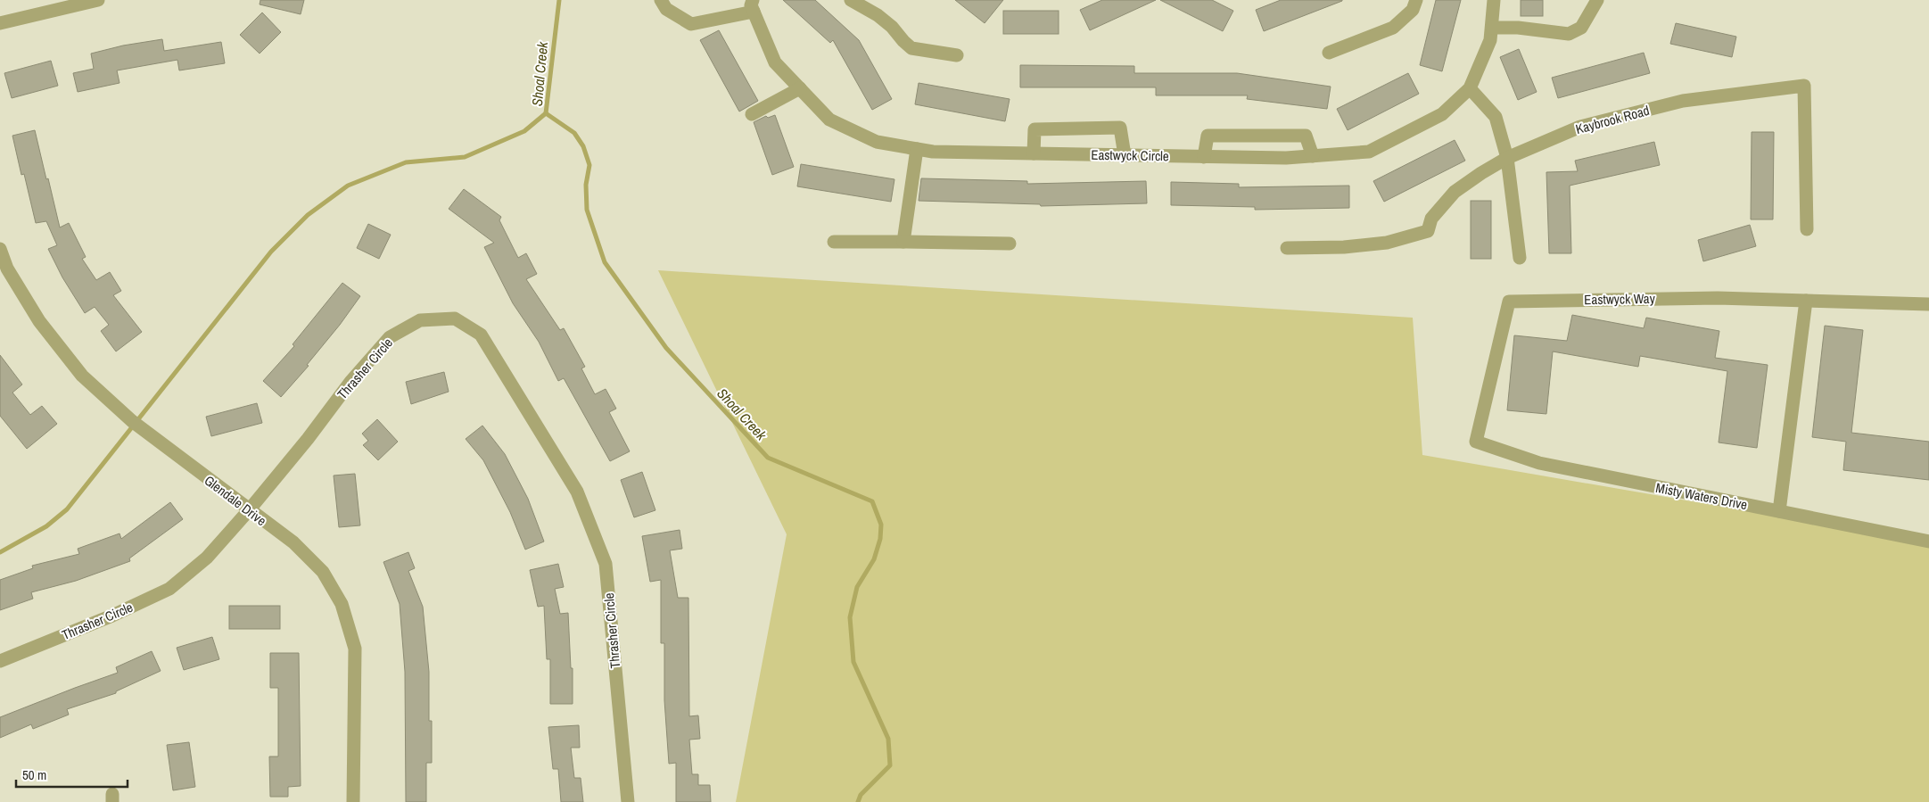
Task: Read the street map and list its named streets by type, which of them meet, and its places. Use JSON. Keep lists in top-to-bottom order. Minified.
{"streets":{"street":["Kaybrook Road","Eastwyck Circle","Eastwyck Way","Thrasher Circle","Misty Waters Drive","Glendale Drive"]},"crossings":[["Eastwyck Way","Misty Waters Drive"],["Thrasher Circle","Glendale Drive"]],"water":["Shoal Creek"],"scale_bar":"50 m"}
